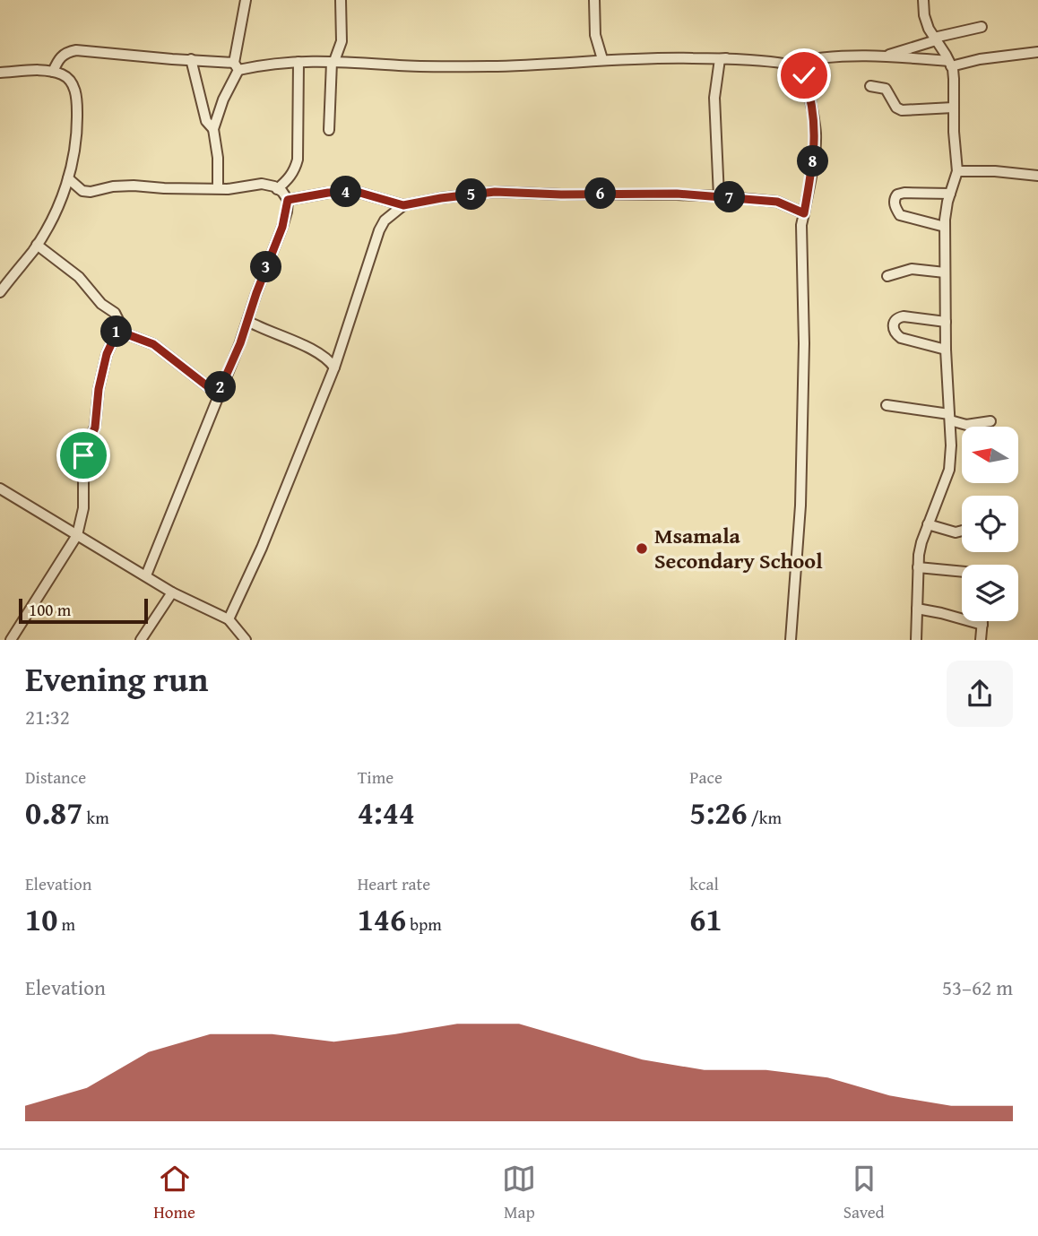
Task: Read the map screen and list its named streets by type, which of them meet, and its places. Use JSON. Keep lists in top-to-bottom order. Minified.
{"places":["Msamala Secondary School"],"scale_bar":"100 m","north":"left","page":{"pins":["8","4","6","5","7","3","1","2"],"scale":"100 m","heading":["Evening run","21:32"],"stats":[["Distance","0.87 km"],["Time","4:44"],["Pace","5:26 /km"],["Elevation","10 m"],["Heart rate","146 bpm"],["kcal","61"]],"chart":["Elevation","53–62 m"],"tabs":["Home","Map","Saved"]}}
